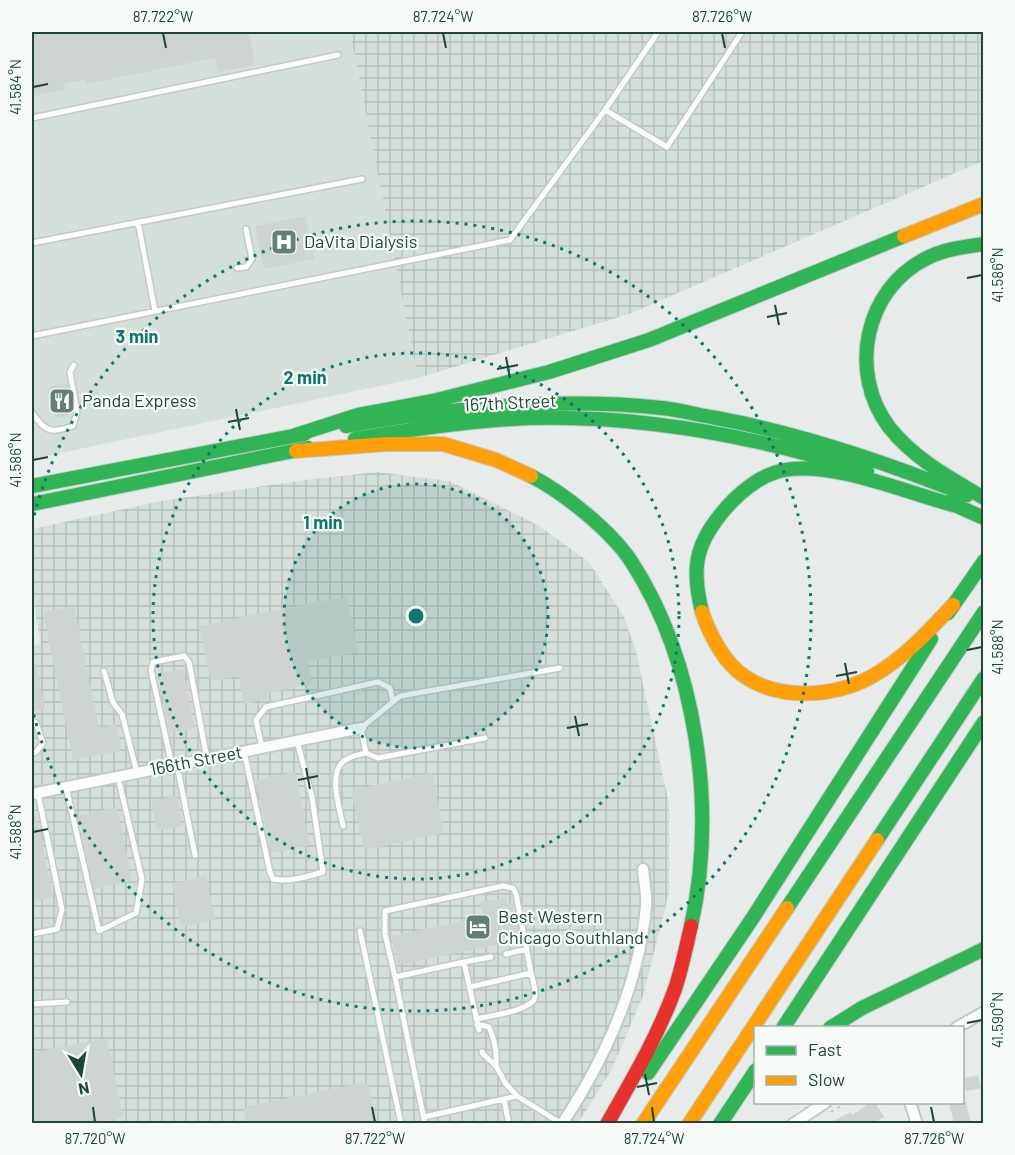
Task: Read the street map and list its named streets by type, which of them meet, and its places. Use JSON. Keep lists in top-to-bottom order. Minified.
{"streets":{"main road":["167th Street"],"street":["166th Street"]},"places":{"hospital":["DaVita Dialysis"],"restaurant":["Panda Express"],"hotel":["Best Western Chicago Southland"]},"legend":["Fast","Slow"],"north":"bottom","coordinates":["87.722°W","87.724°W","87.726°W","41.584°N","41.586°N","41.588°N","41.590°N","87.720°W"],"rings":["3 min","2 min","1 min"]}
